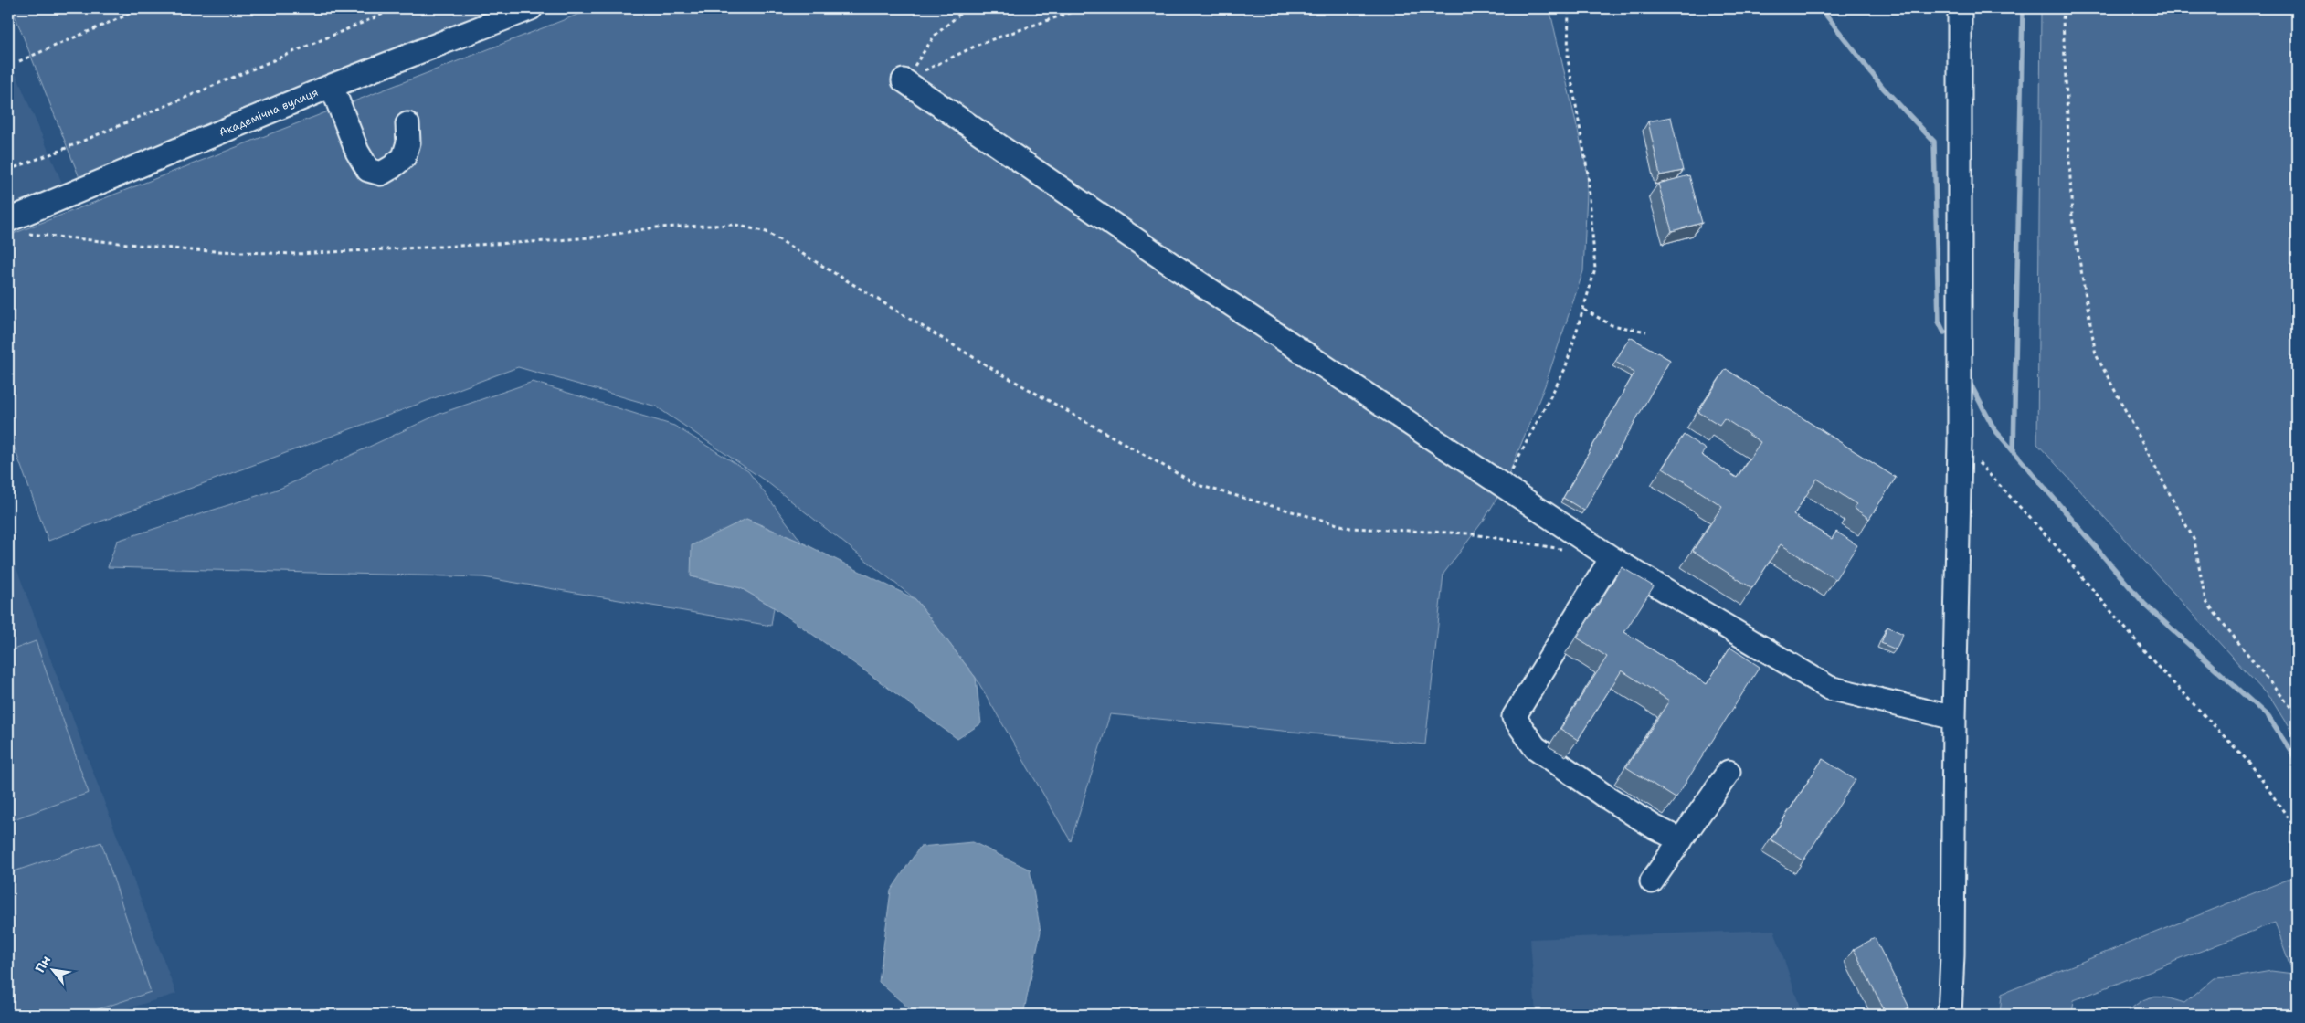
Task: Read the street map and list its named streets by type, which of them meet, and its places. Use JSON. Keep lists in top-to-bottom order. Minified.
{"streets":{"street":["Академічна вулиця"]},"north":"top left"}
